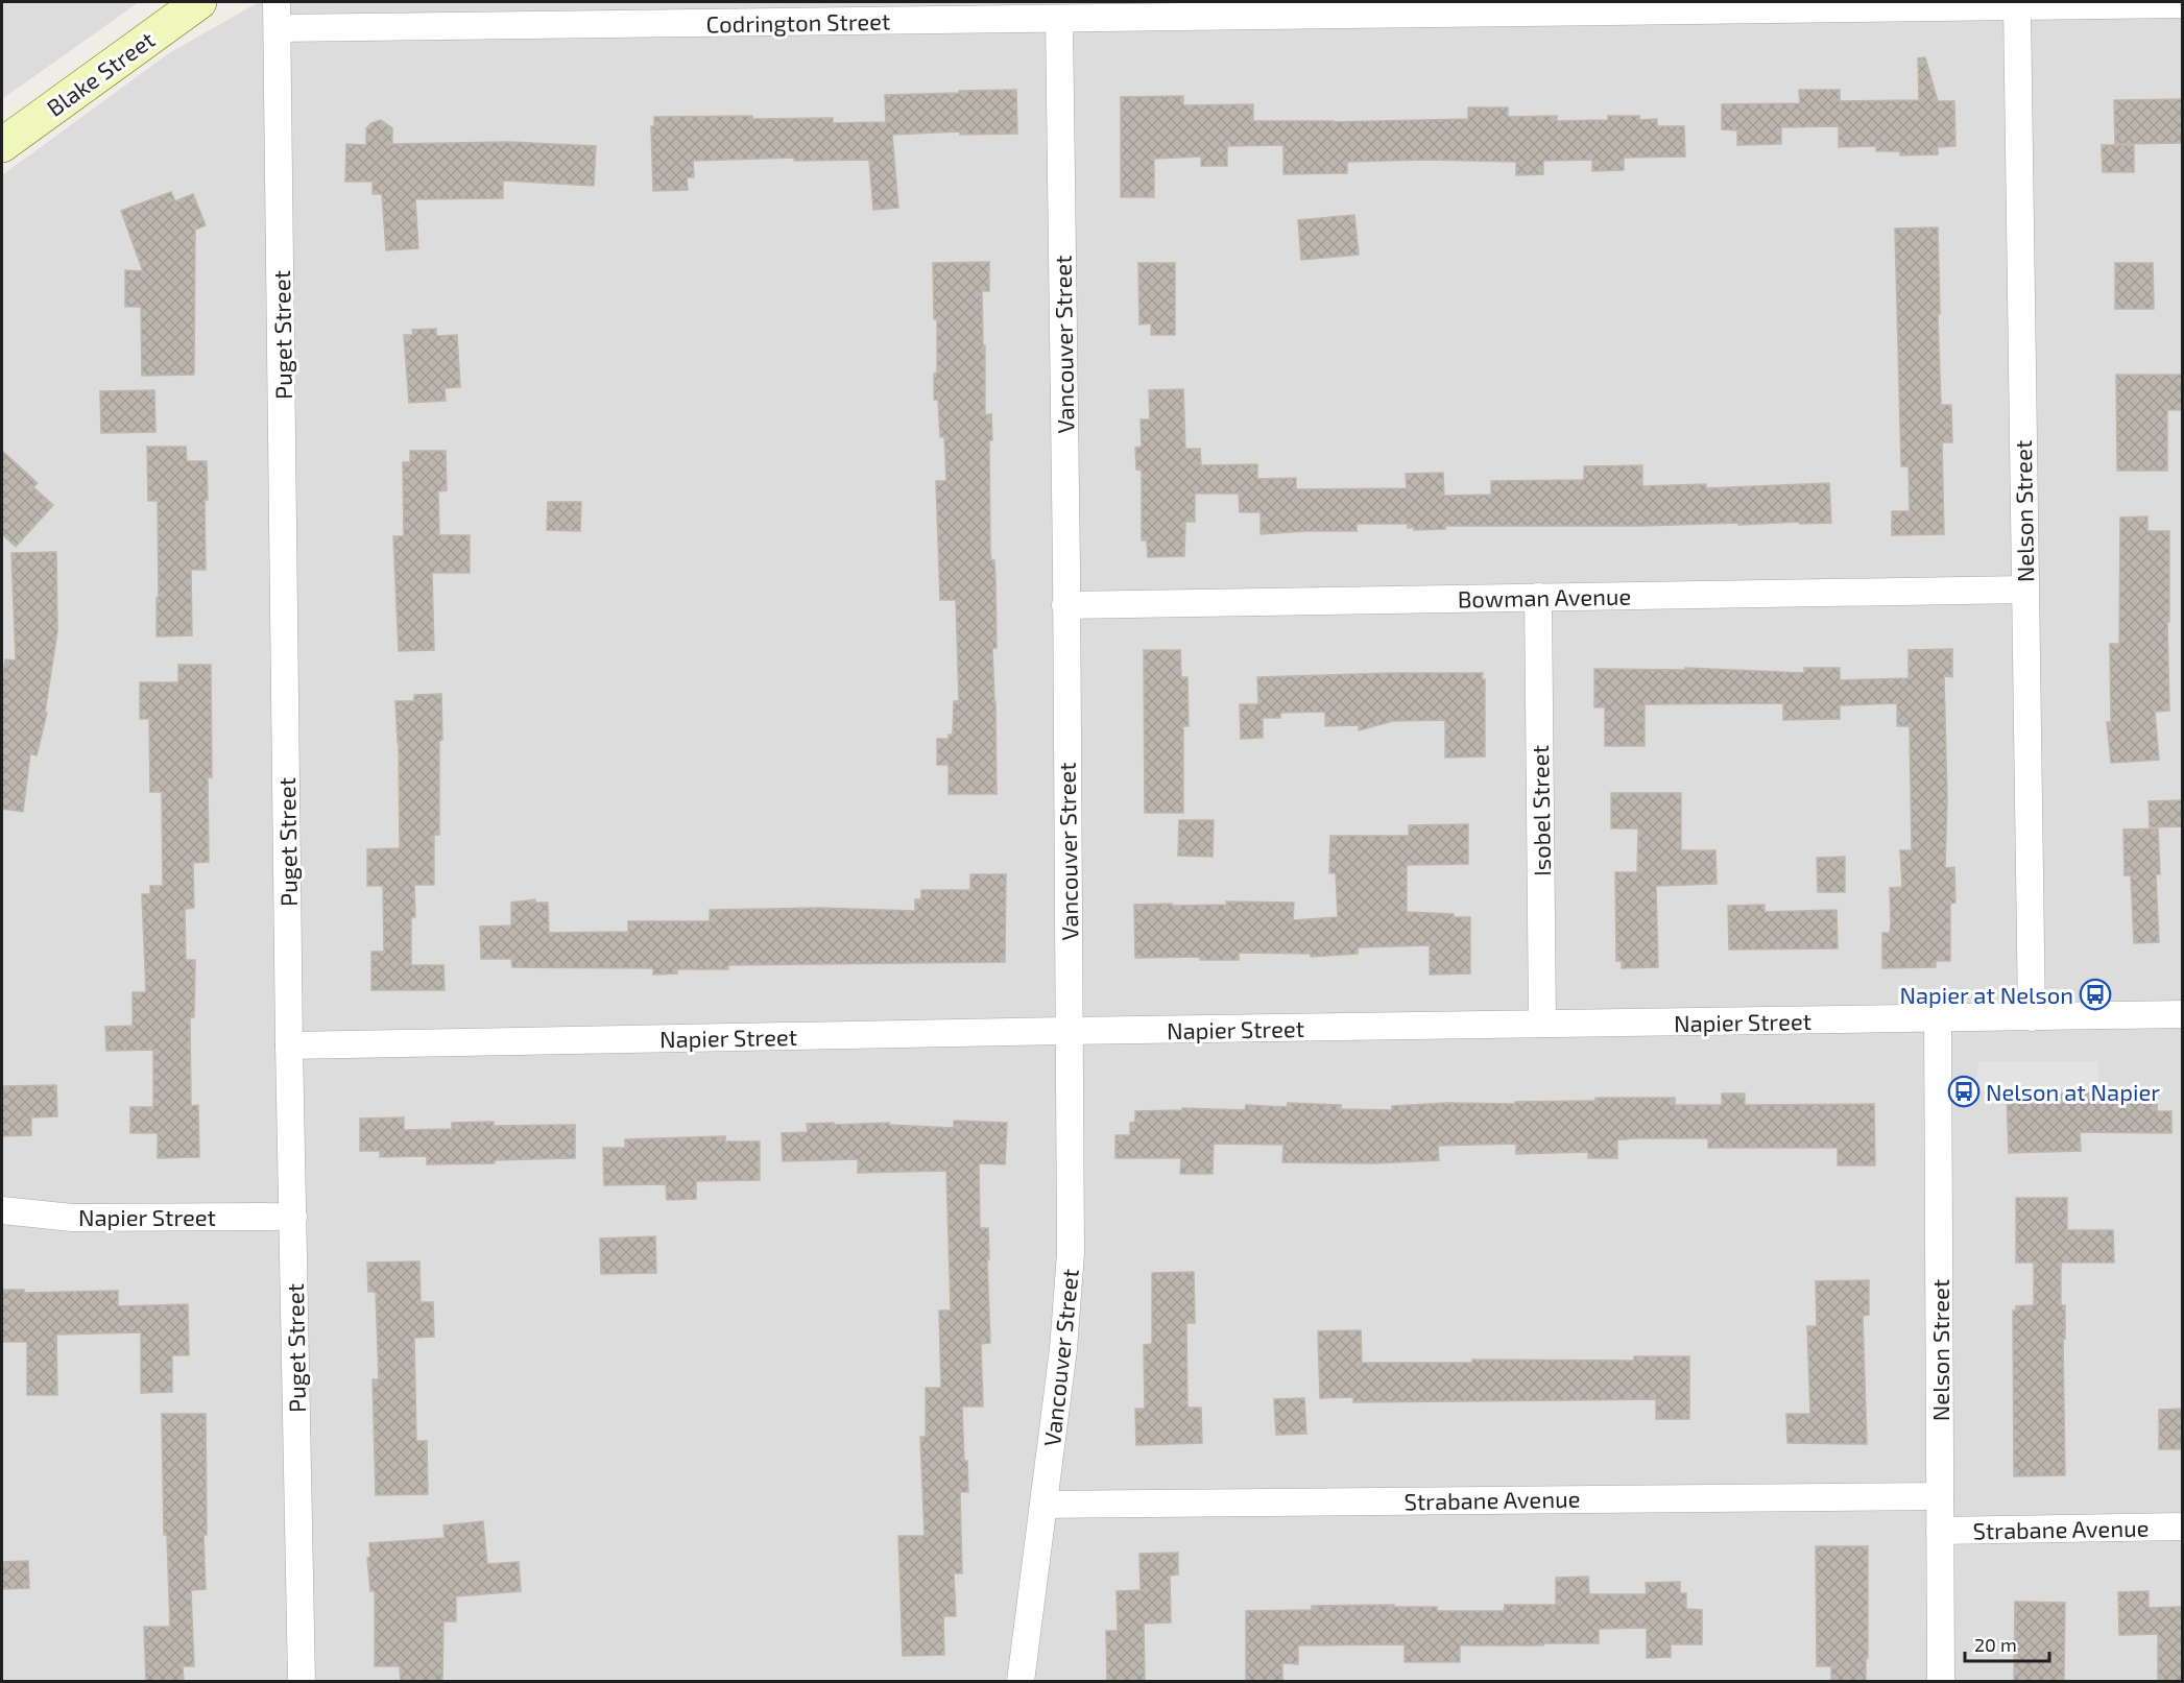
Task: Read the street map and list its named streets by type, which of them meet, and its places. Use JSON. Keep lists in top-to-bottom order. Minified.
{"streets":{"main road":["Blake Street"],"street":["Codrington Street","Puget Street","Vancouver Street","Nelson Street","Bowman Avenue","Isobel Street","Napier Street","Strabane Avenue"]},"crossings":[["Codrington Street","Puget Street"],["Codrington Street","Vancouver Street"],["Codrington Street","Nelson Street"],["Puget Street","Napier Street"],["Vancouver Street","Bowman Avenue"],["Vancouver Street","Napier Street"],["Vancouver Street","Strabane Avenue"],["Nelson Street","Bowman Avenue"],["Nelson Street","Napier Street"],["Nelson Street","Strabane Avenue"],["Bowman Avenue","Isobel Street"],["Isobel Street","Napier Street"]],"places":{"bus stop":["Napier at Nelson","Nelson at Napier"]},"scale_bar":"20 m"}
